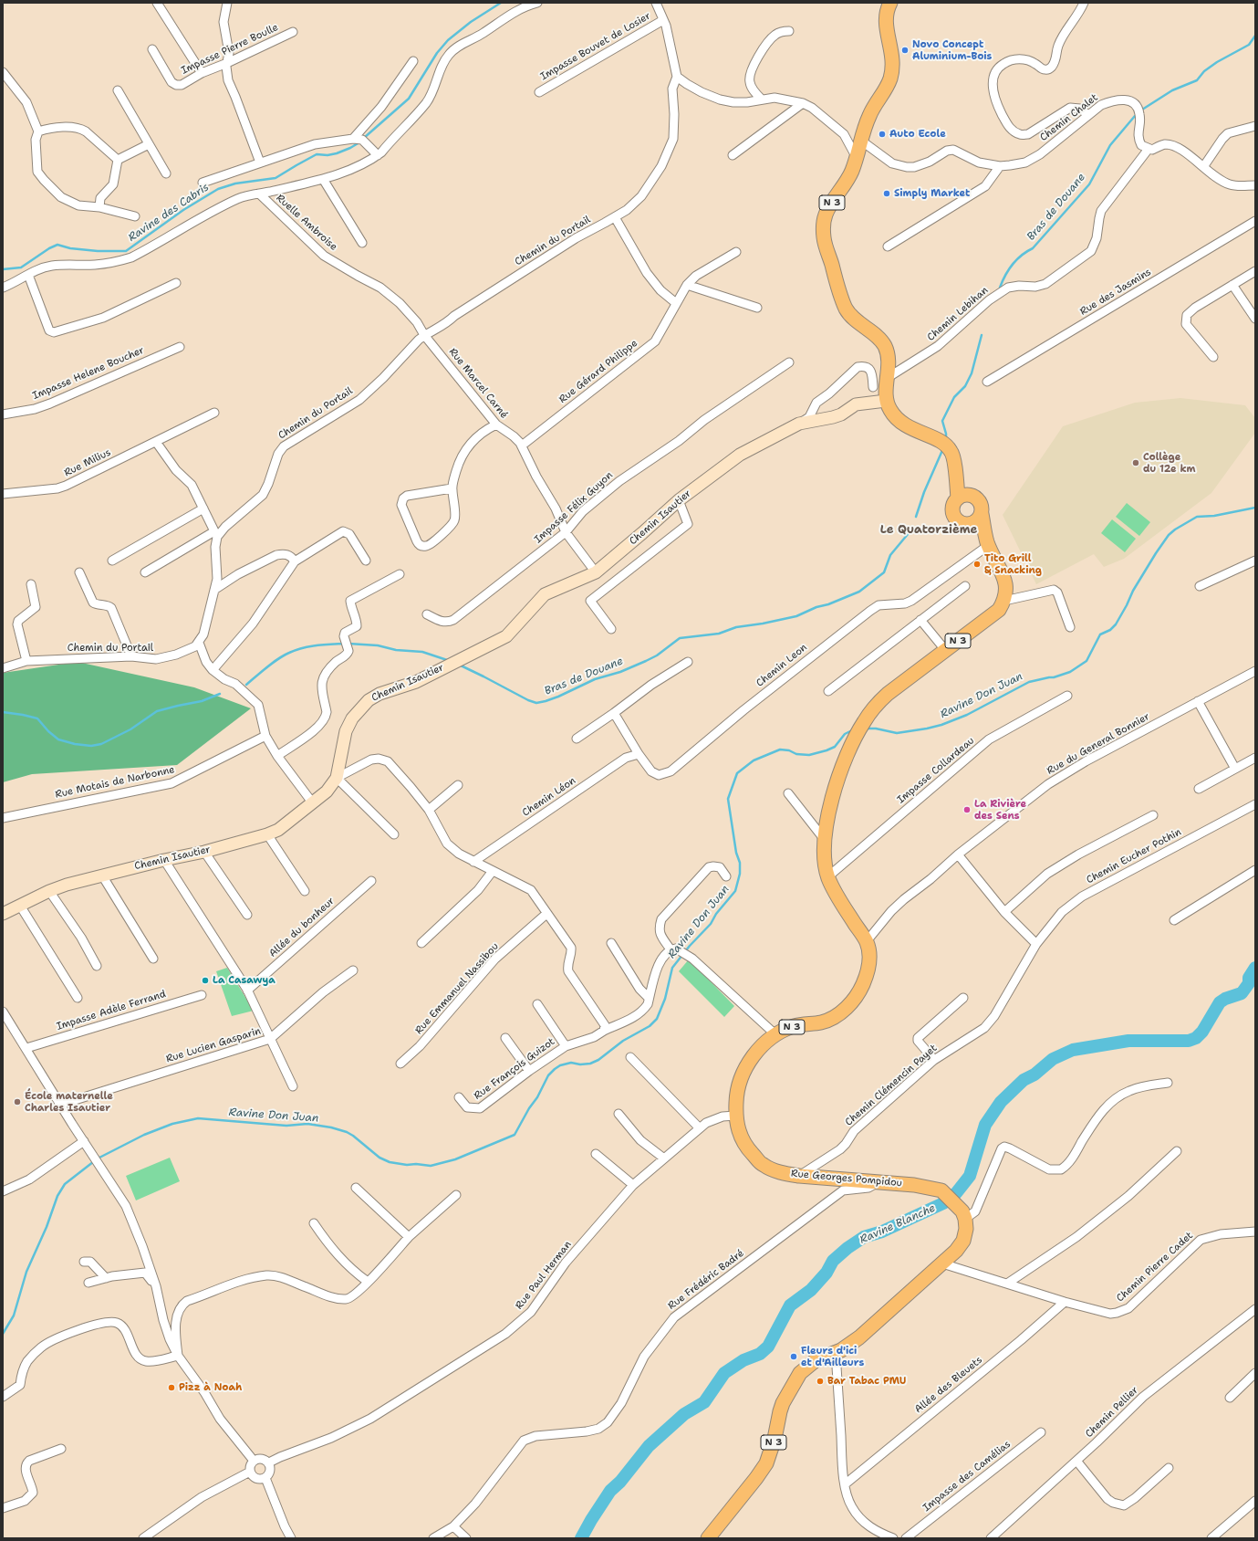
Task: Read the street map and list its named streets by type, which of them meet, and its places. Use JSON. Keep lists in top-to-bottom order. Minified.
{"streets":{"main road":["N 3","Chemin Isautier","Rue Georges Pompidou"],"street":["Impasse Bouvet de Losier","Impasse Pierre Boulle","Chemin Chalet","Ruelle Ambroise","Chemin du Portail","Rue des Jasmins","Chemin Lebihan","Rue Gérard Philippe","Impasse Helene Boucher","Rue Marcel Carné","Rue Milius","Impasse Félix Guyon","Chemin Leon","Rue du General Bonnier","Impasse Collardeau","Rue Motais de Narbonne","Chemin Léon","Chemin Eucher Pothin","Allée du bonheur","Rue Emmanuel Nassibou","Impasse Adèle Ferrand","Rue Lucien Gasparin","Rue François Guizot","Chemin Clémencin Payet","Chemin Pierre Cadet","Rue Paul Herman","Rue Frédéric Badré","Allée des Bleuets","Chemin Pellier","Impasse des Camélias"]},"crossings":[["Impasse Bouvet de Losier","Chemin du Portail"],["Chemin Chalet","N 3"],["Chemin Chalet","Chemin Lebihan"],["N 3","Chemin Lebihan"],["N 3","Chemin Isautier"],["N 3","Rue Georges Pompidou"],["N 3","Chemin Pierre Cadet"],["Ruelle Ambroise","Chemin du Portail"],["Ruelle Ambroise","Rue Marcel Carné"],["Chemin du Portail","Rue Marcel Carné"],["Rue Gérard Philippe","Rue Marcel Carné"],["Rue Marcel Carné","Impasse Félix Guyon"],["Rue Marcel Carné","Chemin Isautier"],["Chemin Leon","Chemin Léon"],["Rue du General Bonnier","Rue Georges Pompidou"],["Impasse Collardeau","Rue Georges Pompidou"],["Chemin Eucher Pothin","Chemin Clémencin Payet"],["Chemin Clémencin Payet","Rue Georges Pompidou"],["Rue Georges Pompidou","Rue Paul Herman"],["Rue Georges Pompidou","Rue Frédéric Badré"],["Chemin Pierre Cadet","Allée des Bleuets"]],"districts":["Le Quatorzième"],"water":["Bras de Douane","Ravine des Cabris","Ravine Don Juan","Ravine Blanche"],"places":["Novo Concept Aluminium-Bois","Auto Ecole","Simply Market","Collège du 12e km","Tito Grill & Snacking","La Rivière des Sens","La Casawya","École maternelle Charles Isautier","Fleurs d'ici et d'Ailleurs","Bar Tabac PMU","Pizz à Noah"]}
